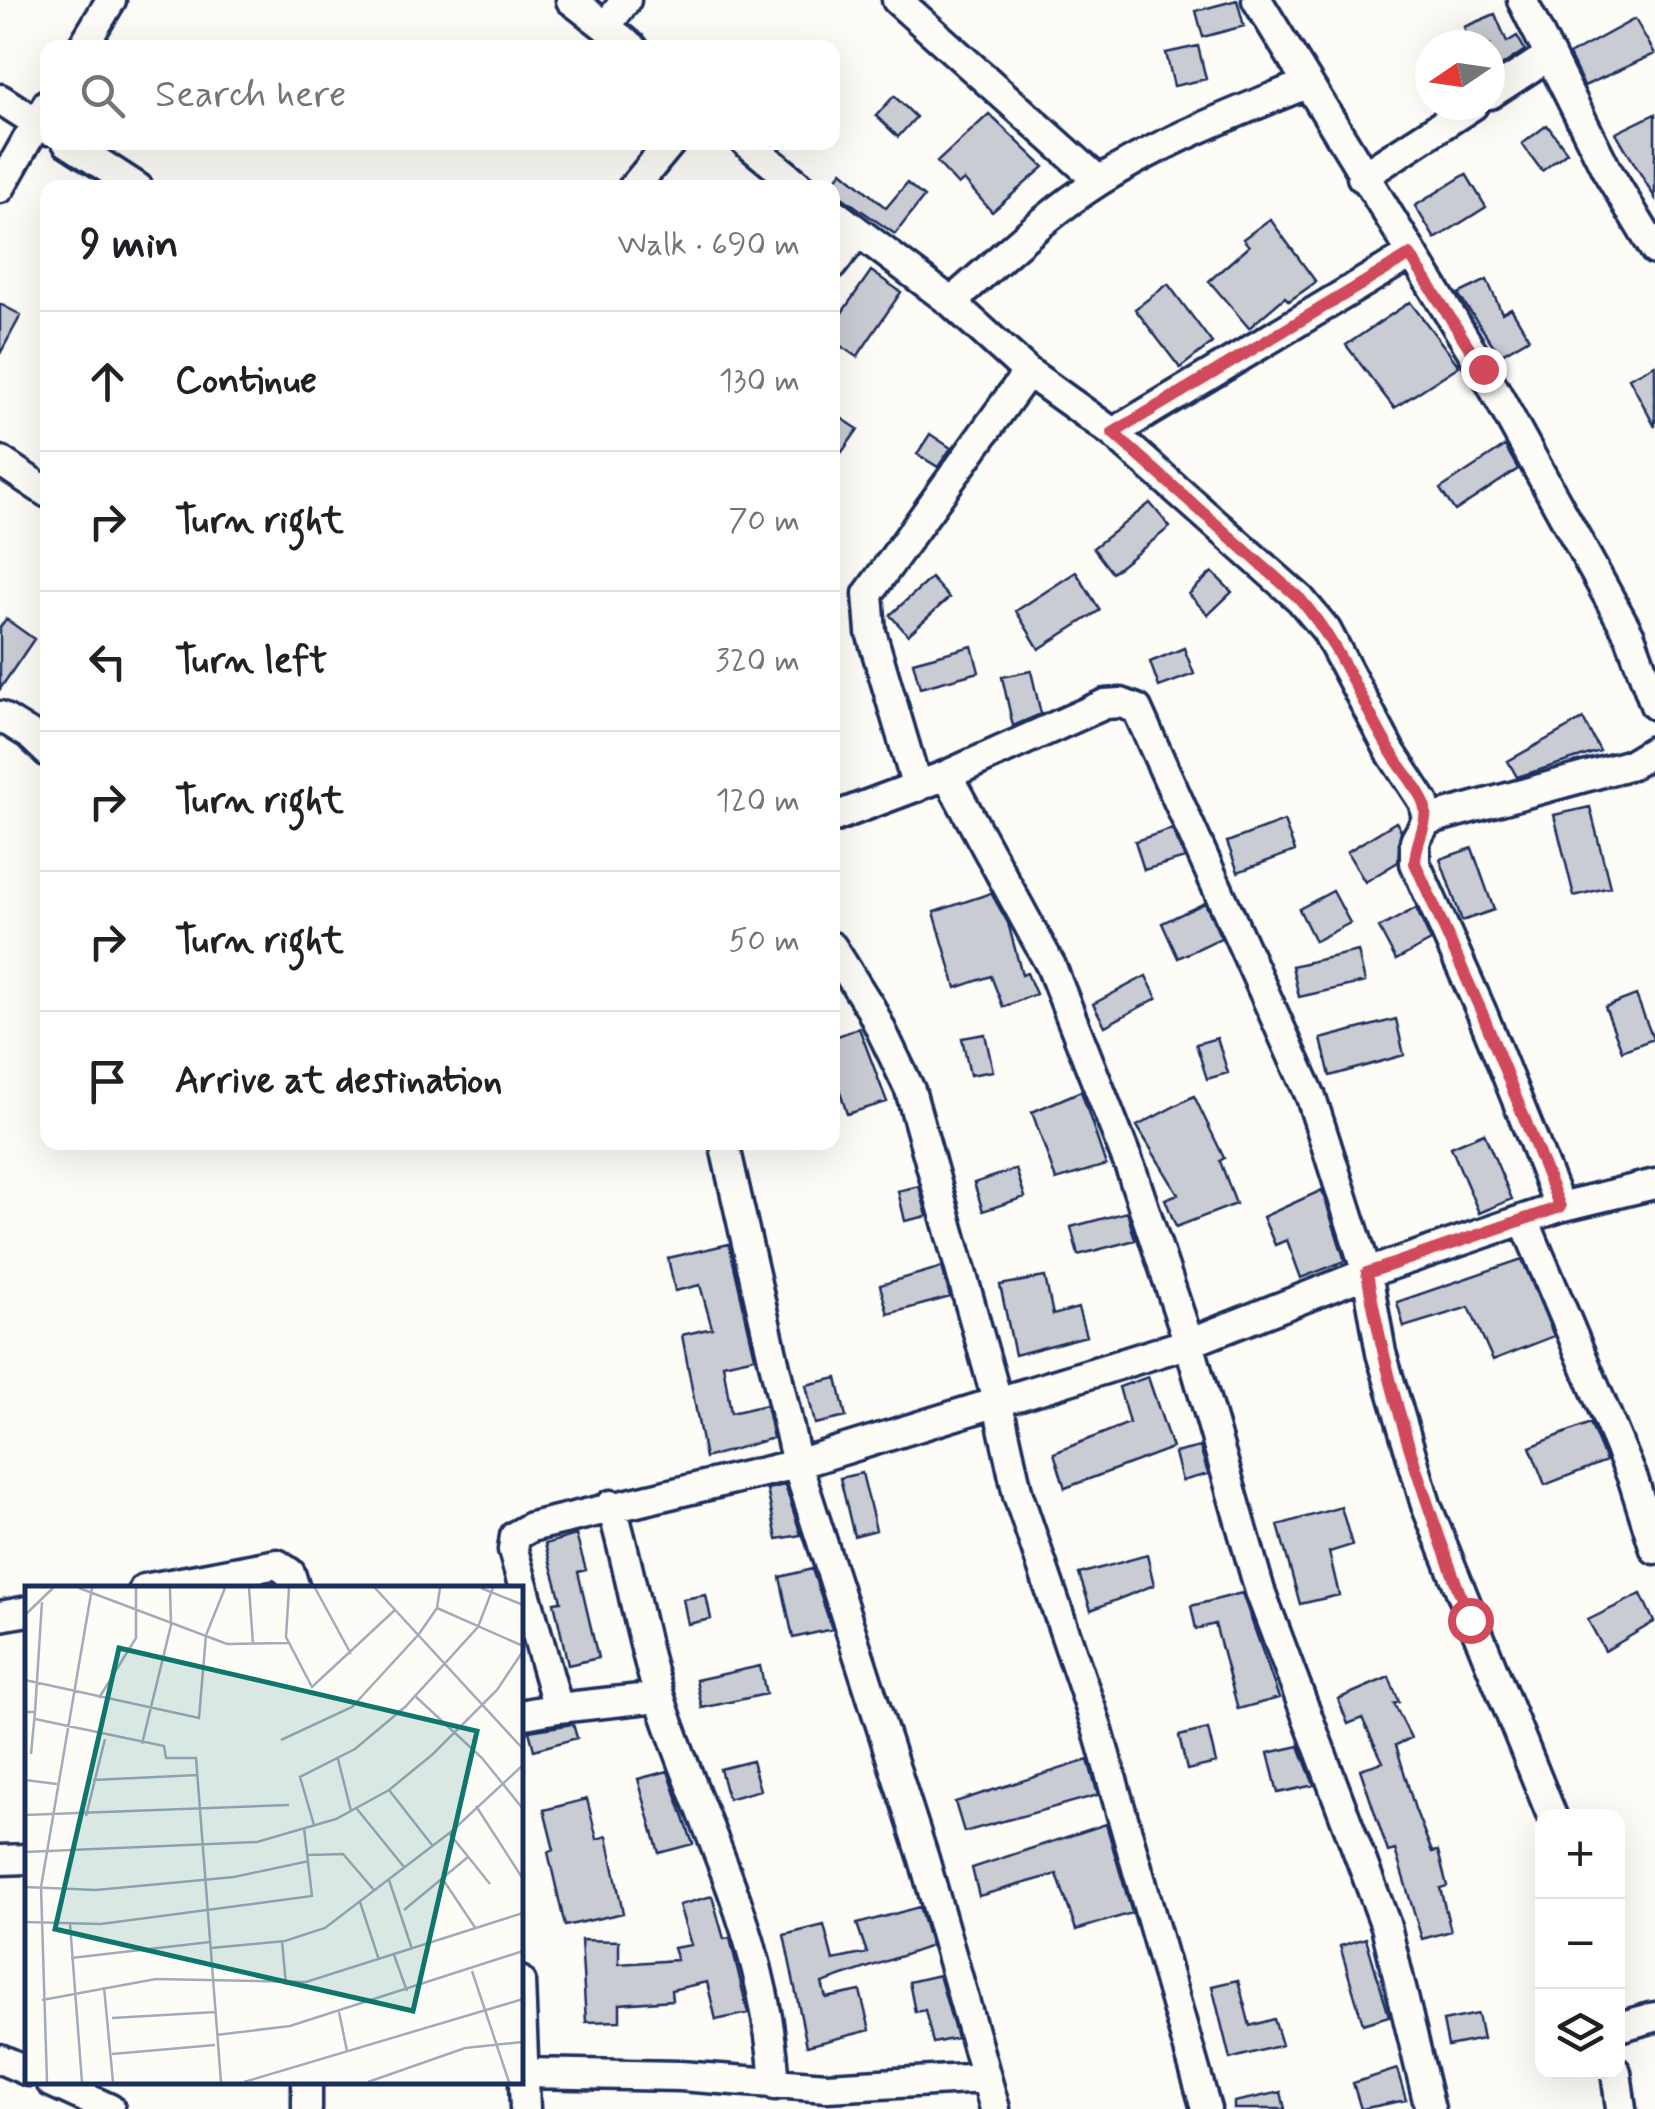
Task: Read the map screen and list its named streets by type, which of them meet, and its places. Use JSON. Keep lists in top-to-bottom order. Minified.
{"north":"left","page":{"search":"Search here","heading":["9 min","Walk · 690 m"],"list":[["Continue","130 m"],["Turn right","70 m"],["Turn left","320 m"],["Turn right","120 m"],["Turn right","50 m"],"Arrive at destination"],"map_buttons":["+","−"]}}
